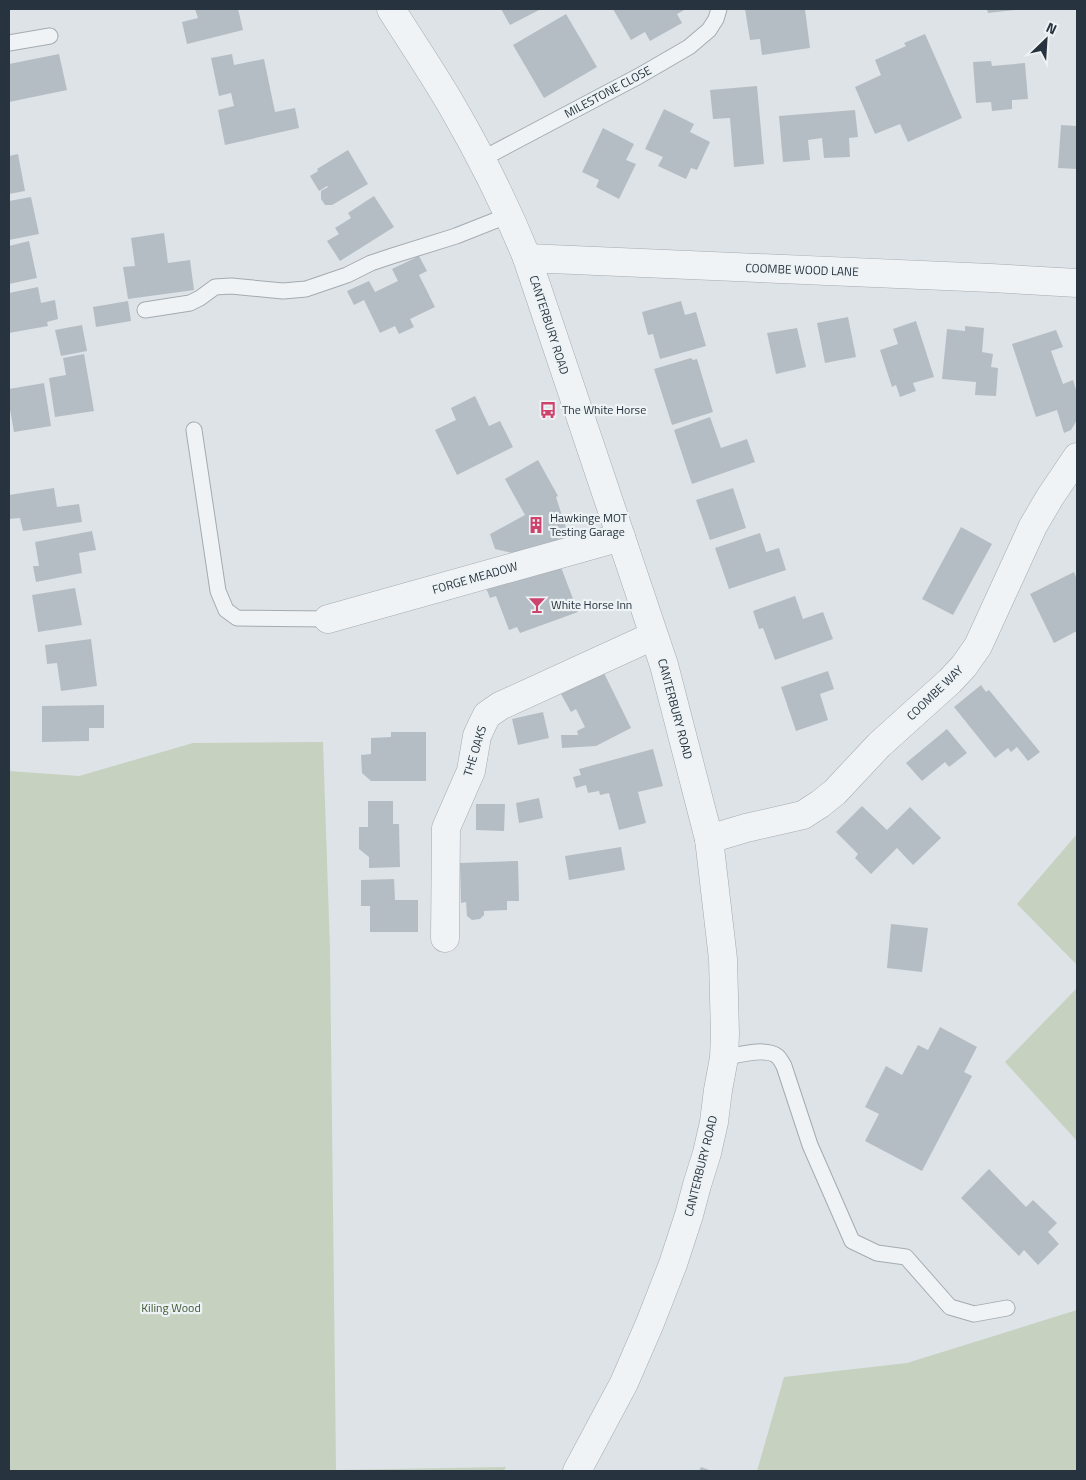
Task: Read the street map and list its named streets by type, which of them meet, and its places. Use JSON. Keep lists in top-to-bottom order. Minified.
{"streets":{"street":["COOMBE WOOD LANE","CANTERBURY ROAD","FORGE MEADOW","COOMBE WAY","THE OAKS"],"lane":["MILESTONE CLOSE"]},"crossings":[["MILESTONE CLOSE","CANTERBURY ROAD"],["COOMBE WOOD LANE","CANTERBURY ROAD"],["CANTERBURY ROAD","FORGE MEADOW"],["CANTERBURY ROAD","COOMBE WAY"],["CANTERBURY ROAD","THE OAKS"]],"parks":["Kiling Wood"],"places":{"bus stop":["The White Horse"],"building":["Hawkinge MOT Testing Garage"],"bar":["White Horse Inn"]},"north":"top right"}
